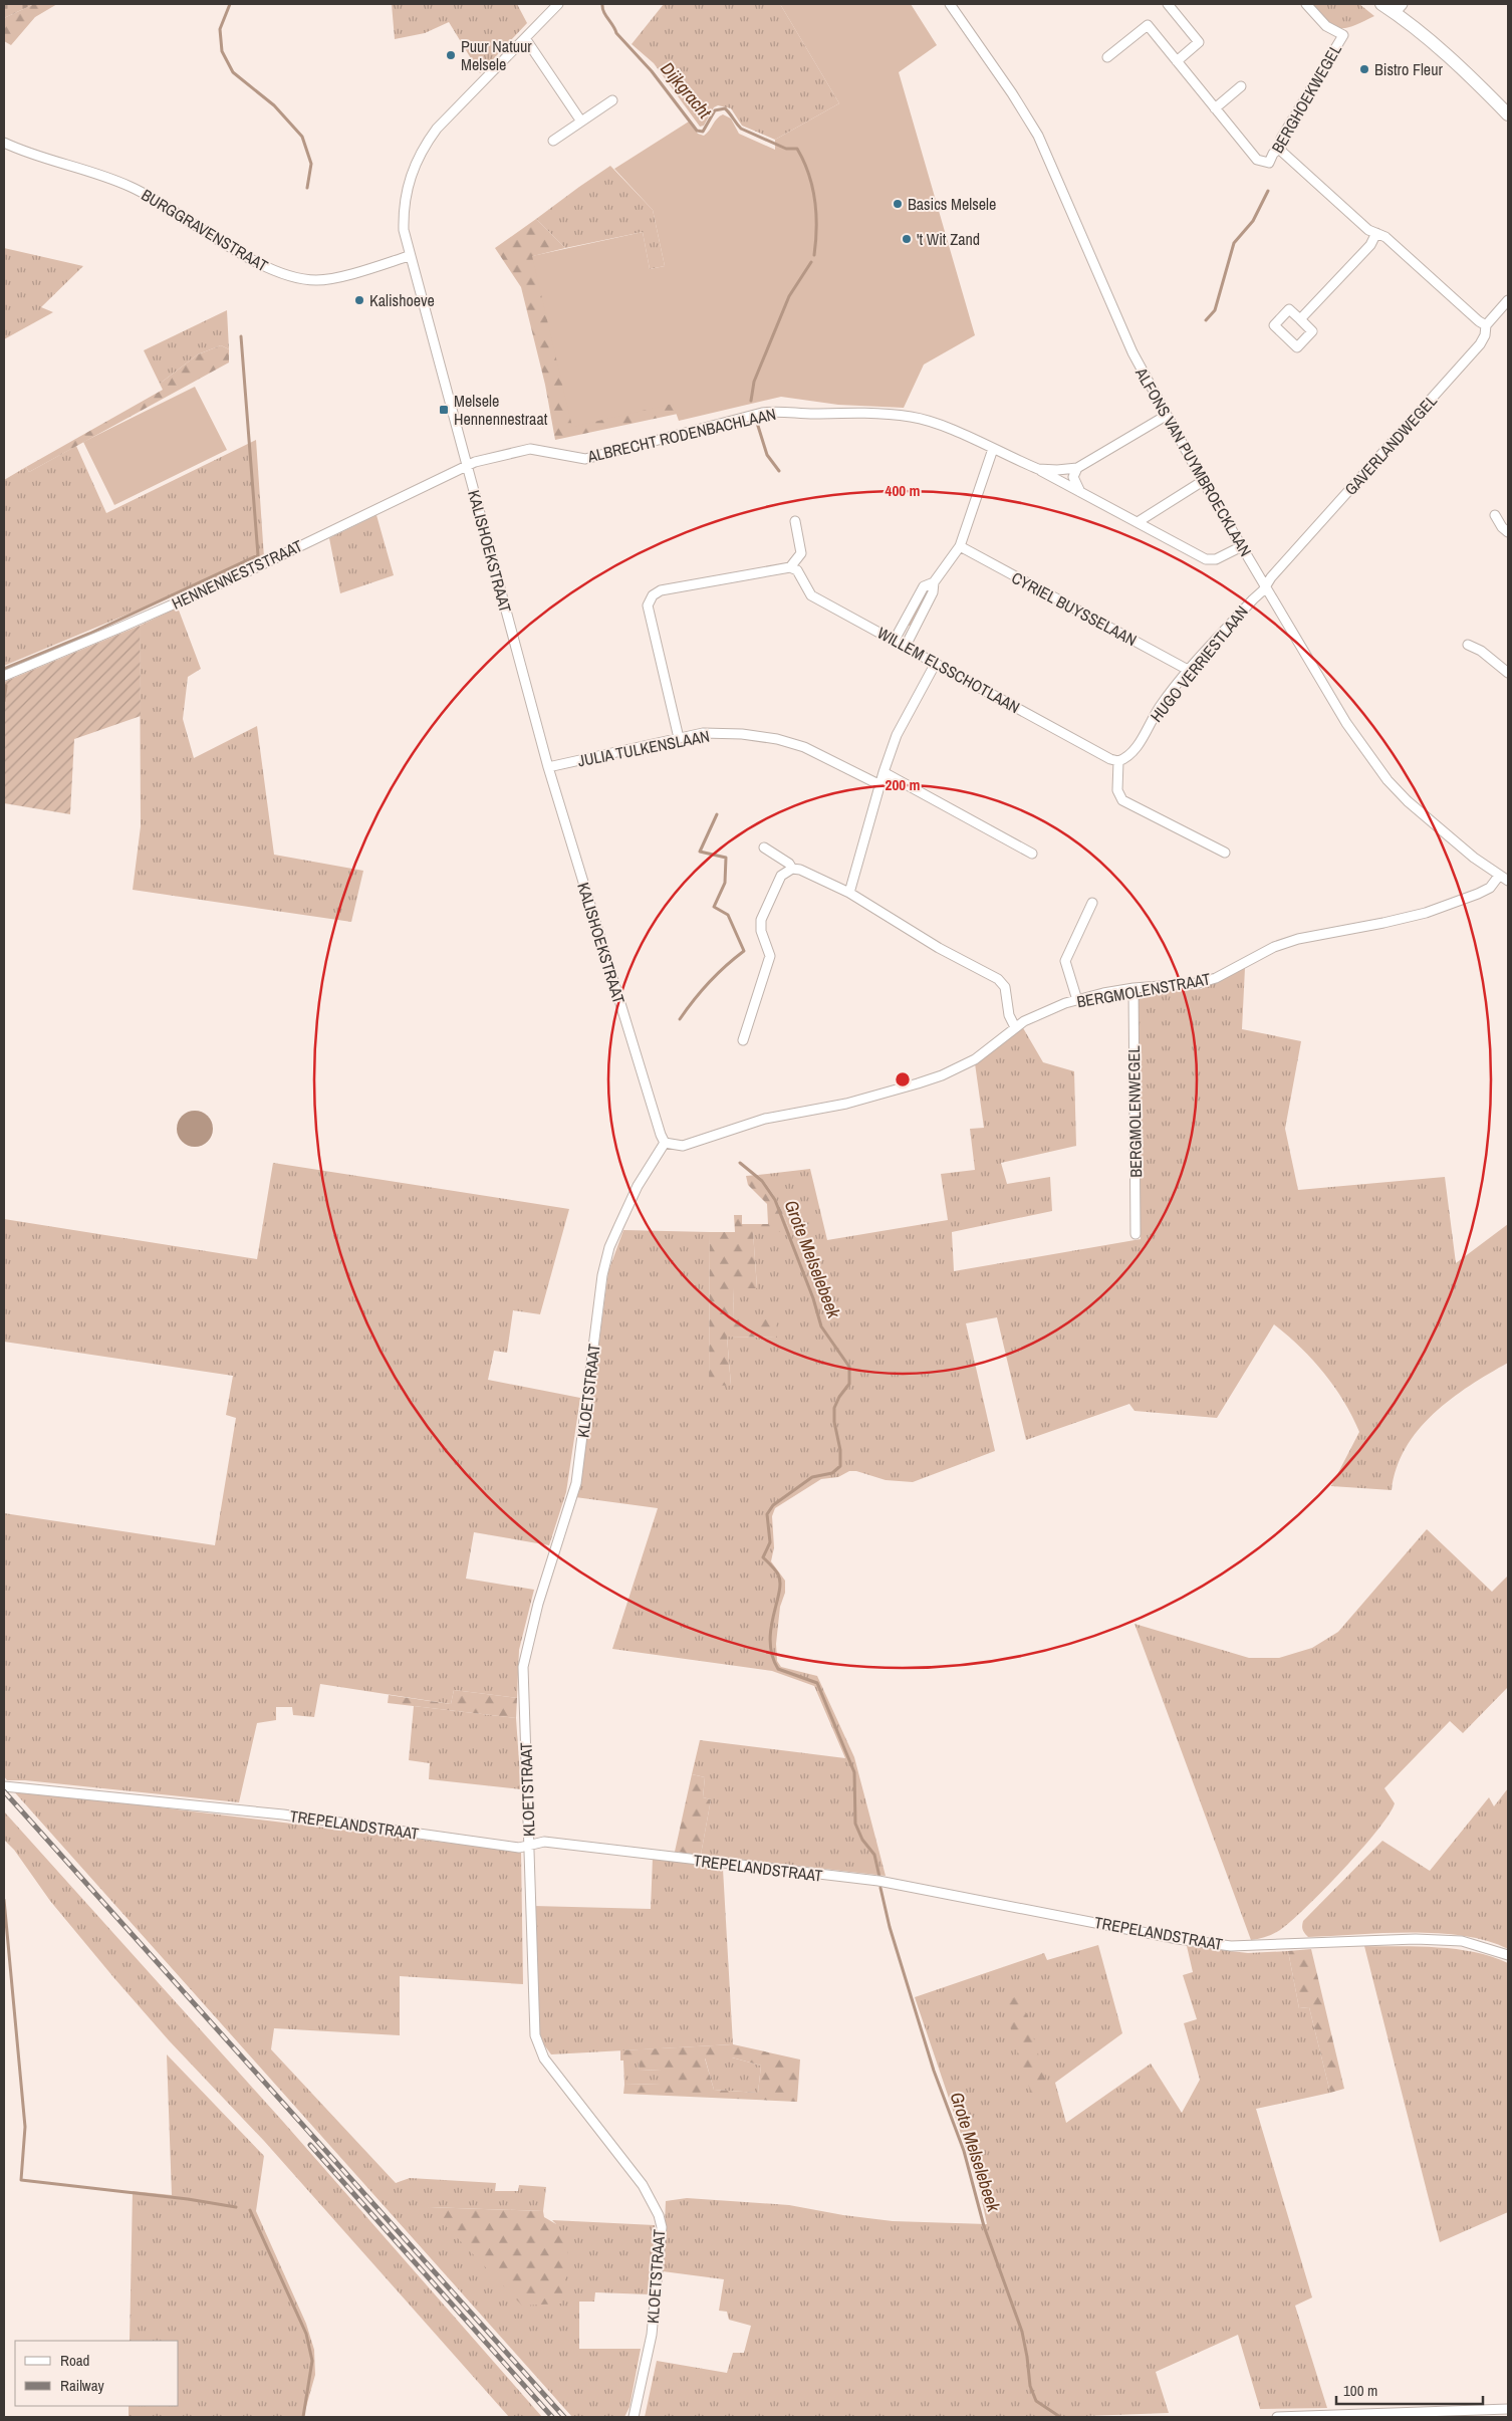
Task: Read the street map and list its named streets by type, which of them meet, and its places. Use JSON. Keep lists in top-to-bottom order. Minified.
{"streets":{"street":["BERGHOEKWEGEL","BURGGRAVENSTRAAT","ALBRECHT RODENBACHLAAN","GAVERLANDWEGEL","ALFONS VAN PUYMBROECKLAAN","KALISHOEKSTRAAT","HENNENNESTSTRAAT","CYRIEL BUYSSELAAN","HUGO VERRIESTLAAN","WILLEM ELSSCHOTLAAN","JULIA TULKENSLAAN","BERGMOLENSTRAAT","BERGMOLENWEGEL","KLOETSTRAAT","TREPELANDSTRAAT"]},"crossings":[["BURGGRAVENSTRAAT","KALISHOEKSTRAAT"],["ALBRECHT RODENBACHLAAN","ALFONS VAN PUYMBROECKLAAN"],["ALBRECHT RODENBACHLAAN","KALISHOEKSTRAAT"],["ALBRECHT RODENBACHLAAN","HENNENNESTSTRAAT"],["GAVERLANDWEGEL","ALFONS VAN PUYMBROECKLAAN"],["GAVERLANDWEGEL","HUGO VERRIESTLAAN"],["ALFONS VAN PUYMBROECKLAAN","HUGO VERRIESTLAAN"],["ALFONS VAN PUYMBROECKLAAN","BERGMOLENSTRAAT"],["KALISHOEKSTRAAT","HENNENNESTSTRAAT"],["KALISHOEKSTRAAT","JULIA TULKENSLAAN"],["KALISHOEKSTRAAT","BERGMOLENSTRAAT"],["KALISHOEKSTRAAT","KLOETSTRAAT"],["CYRIEL BUYSSELAAN","HUGO VERRIESTLAAN"],["HUGO VERRIESTLAAN","WILLEM ELSSCHOTLAAN"],["BERGMOLENSTRAAT","BERGMOLENWEGEL"],["BERGMOLENSTRAAT","KLOETSTRAAT"],["KLOETSTRAAT","TREPELANDSTRAAT"]],"water":["Dijkgracht","Grote Melselebeek"],"places":{"other":["Puur Natuur Melsele","Bistro Fleur","Basics Melsele","'t Wit Zand","Kalishoeve"],"transit":["Melsele Hennennestraat"]},"legend":["Road","Railway"],"scale_bar":"100 m","rings":["400 m","200 m"]}
